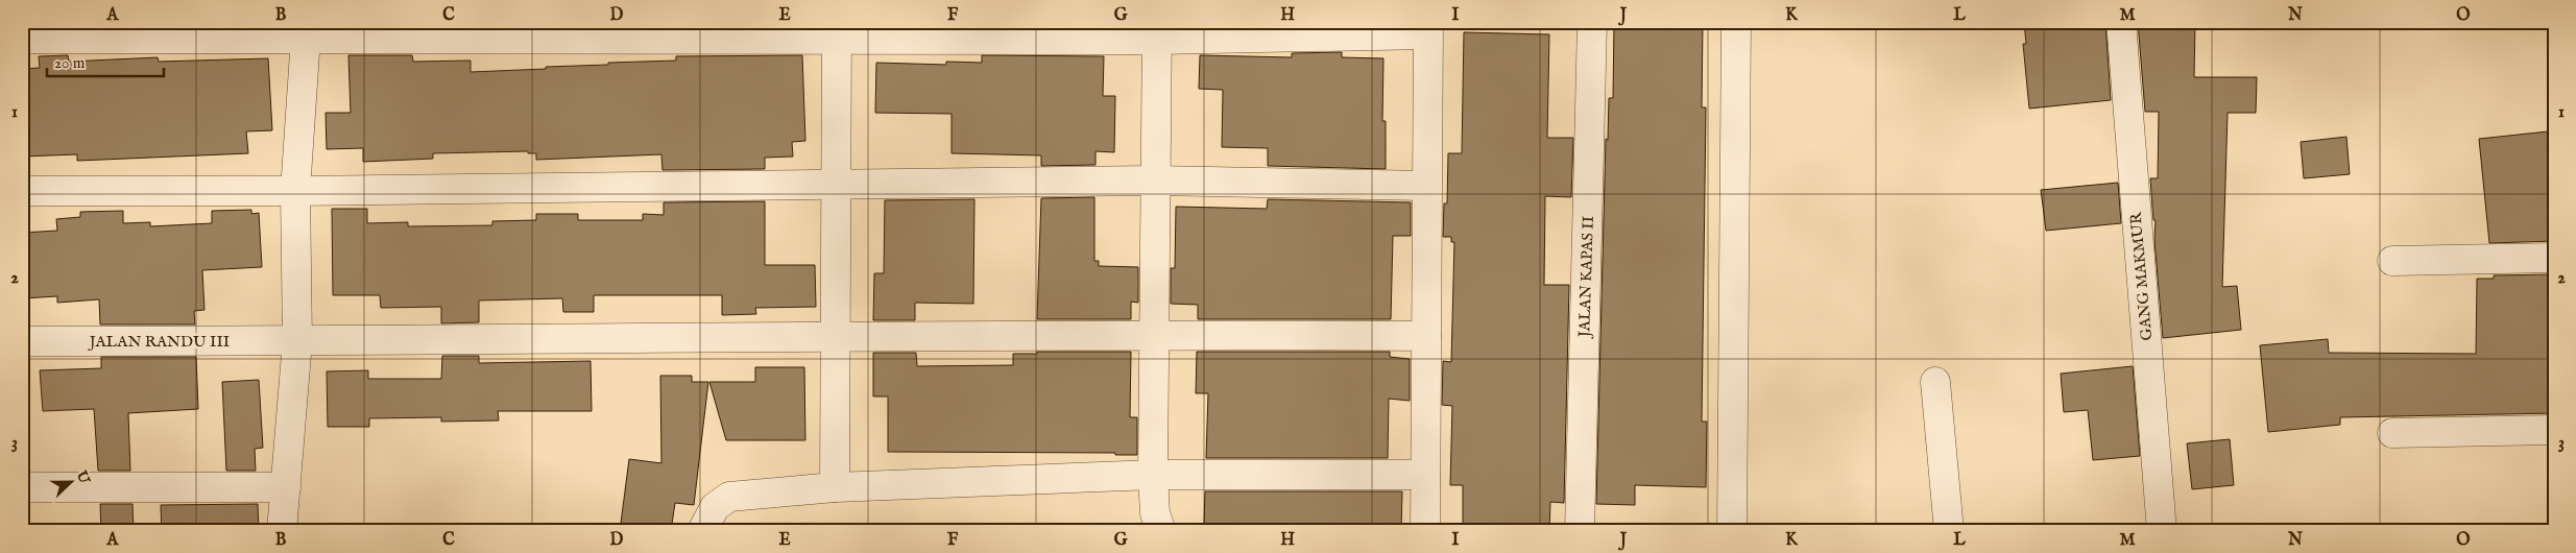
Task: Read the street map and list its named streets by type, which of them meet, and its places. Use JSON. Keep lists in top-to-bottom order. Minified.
{"streets":{"street":["JALAN KAPAS II","GANG MAKMUR","JALAN RANDU III"]},"scale_bar":"20 m","north":"right","grid":{"columns":["A","B","C","D","E","F","G","H","I","J","K","L","M","N","O"],"rows":["1","2","3"]}}
